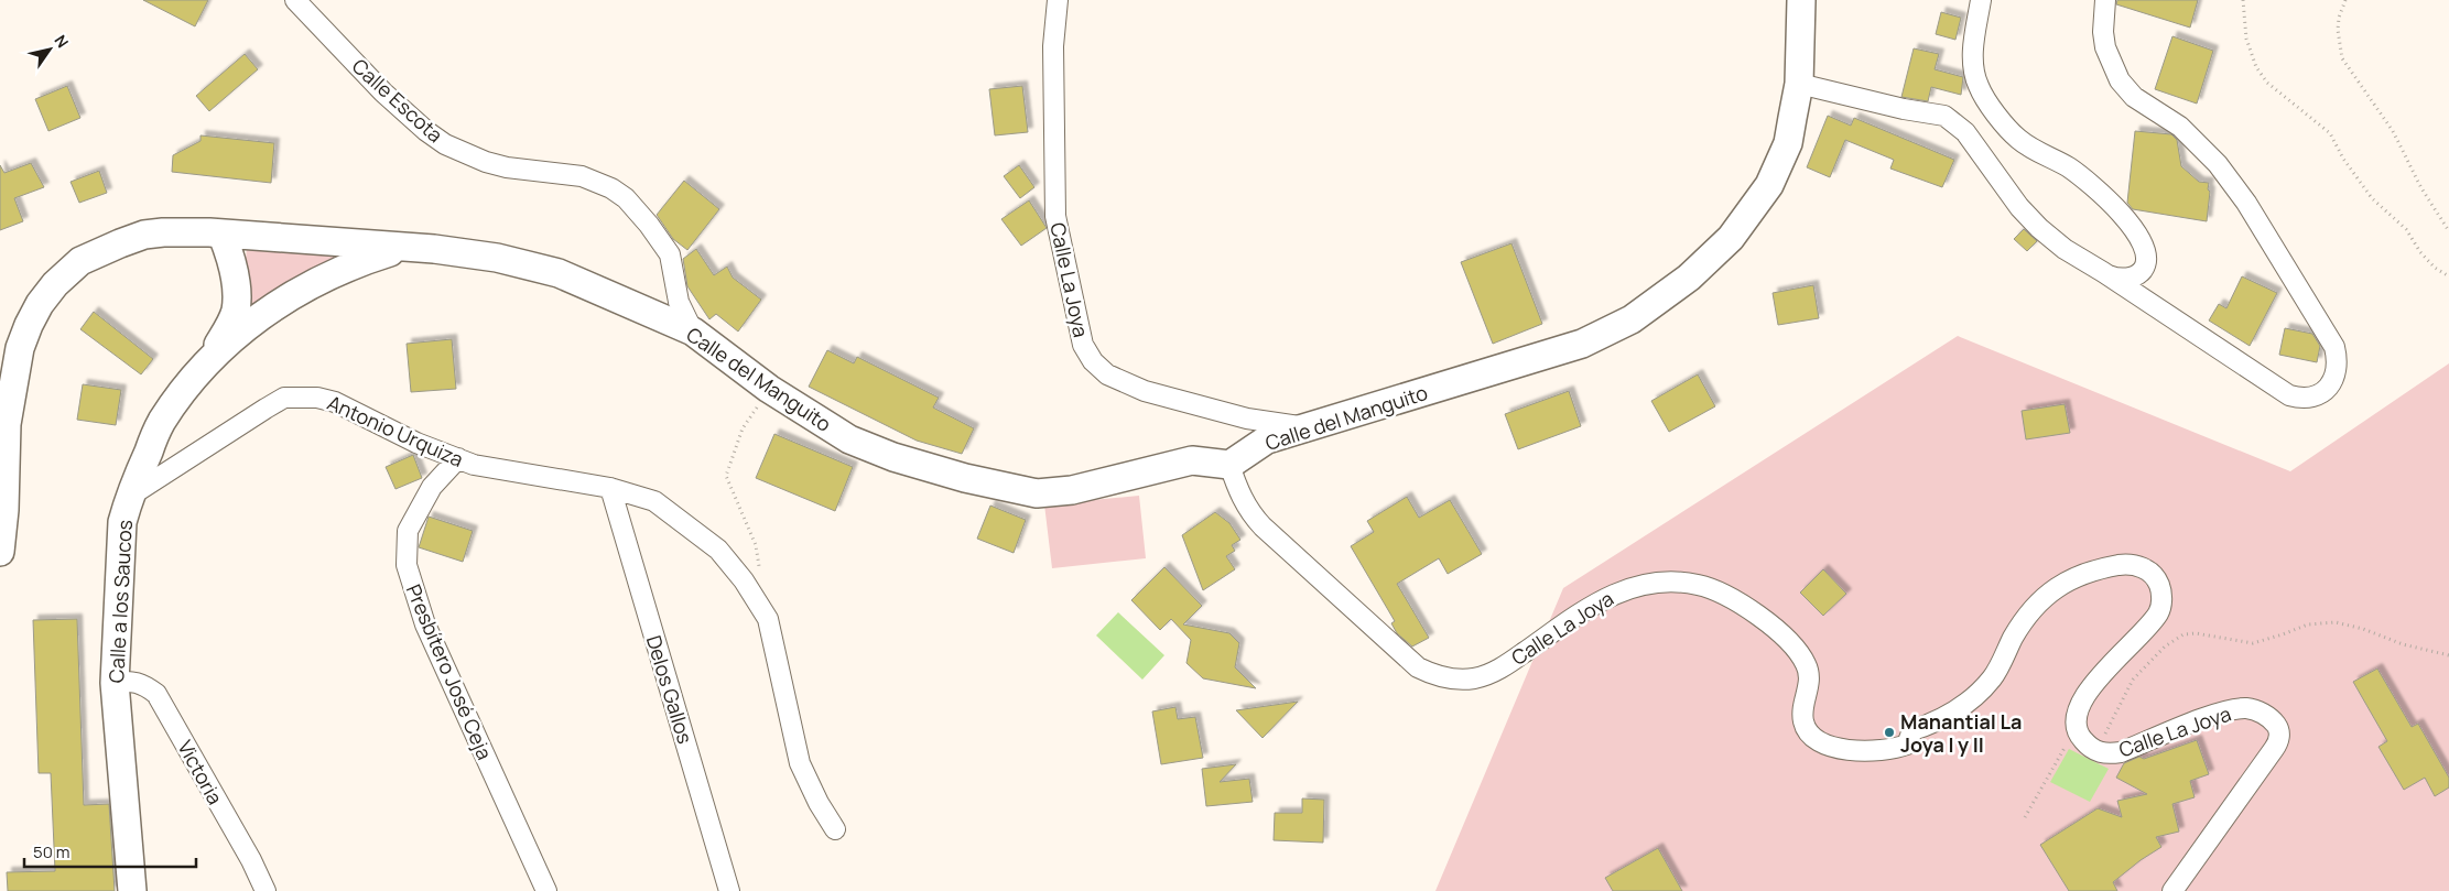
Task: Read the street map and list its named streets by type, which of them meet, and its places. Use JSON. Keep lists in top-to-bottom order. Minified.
{"streets":{"main road":["Calle del Manguito","Calle a los Saucos"],"street":["Calle Escota","Calle La Joya","Antonio Urquiza","Presbítero José Ceja","Delos Gallos","Victoria"]},"crossings":[["Calle Escota","Calle del Manguito"],["Calle La Joya","Calle del Manguito"],["Calle del Manguito","Calle a los Saucos"],["Antonio Urquiza","Calle a los Saucos"],["Antonio Urquiza","Presbítero José Ceja"],["Antonio Urquiza","Delos Gallos"],["Calle a los Saucos","Victoria"]],"places":["Manantial La Joya I y II"],"scale_bar":"50 m","north":"top right"}
